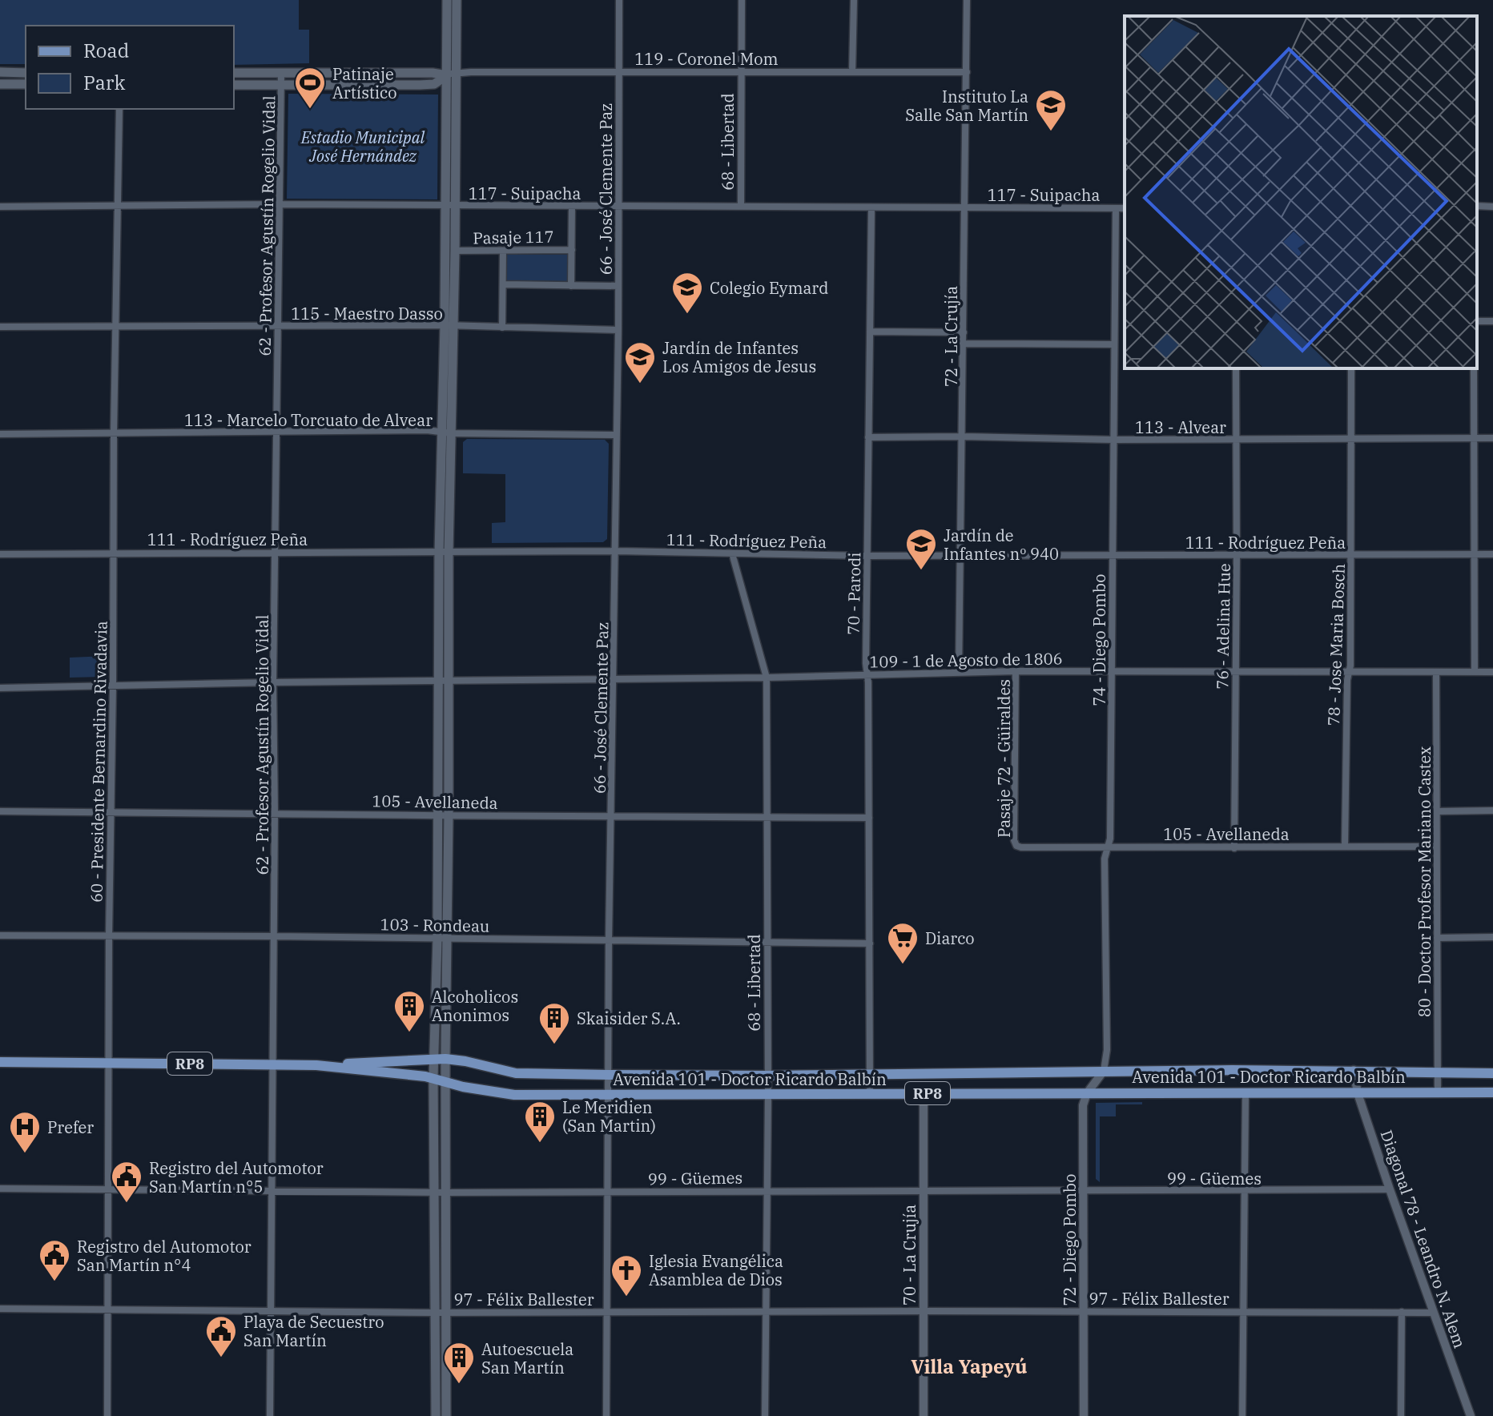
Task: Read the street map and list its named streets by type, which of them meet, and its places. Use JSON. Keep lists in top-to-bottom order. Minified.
{"streets":{"main road":["119 - Coronel Mom","RP8","Avenida 101 - Doctor Ricardo Balbín"],"street":["68 - Libertad","66 - José Clemente Paz","117 - Suipacha","62 - Profesor Agustín Rogelio Vidal","Pasaje 117","115 - Maestro Dasso","72 - La Crujía","113 - Marcelo Torcuato de Alvear","113 - Alvear","111 - Rodríguez Peña","70 - Parodi","76 - Adelina Hue","74 - Diego Pombo","78 - Jose Maria Bosch","109 - 1 de Agosto de 1806","Pasaje 72 - Güiraldes","60 - Presidente Bernardino Rivadavia","105 - Avellaneda","80 - Doctor Profesor Mariano Castex","103 - Rondeau","99 - Güemes","Diagonal 78 - Leandro N. Alem","72 - Diego Pombo","70 - La Crujía","97 - Félix Ballester"]},"crossings":[["119 - Coronel Mom","68 - Libertad"],["119 - Coronel Mom","66 - José Clemente Paz"],["119 - Coronel Mom","62 - Profesor Agustín Rogelio Vidal"],["119 - Coronel Mom","72 - La Crujía"],["68 - Libertad","117 - Suipacha"],["68 - Libertad","111 - Rodríguez Peña"],["68 - Libertad","109 - 1 de Agosto de 1806"],["68 - Libertad","105 - Avellaneda"],["68 - Libertad","103 - Rondeau"],["68 - Libertad","Avenida 101 - Doctor Ricardo Balbín"],["68 - Libertad","99 - Güemes"],["68 - Libertad","97 - Félix Ballester"],["66 - José Clemente Paz","117 - Suipacha"],["66 - José Clemente Paz","115 - Maestro Dasso"],["66 - José Clemente Paz","113 - Marcelo Torcuato de Alvear"],["66 - José Clemente Paz","111 - Rodríguez Peña"],["66 - José Clemente Paz","109 - 1 de Agosto de 1806"],["66 - José Clemente Paz","105 - Avellaneda"],["66 - José Clemente Paz","103 - Rondeau"],["66 - José Clemente Paz","Avenida 101 - Doctor Ricardo Balbín"],["66 - José Clemente Paz","99 - Güemes"],["66 - José Clemente Paz","97 - Félix Ballester"],["117 - Suipacha","62 - Profesor Agustín Rogelio Vidal"],["117 - Suipacha","72 - La Crujía"],["117 - Suipacha","70 - Parodi"],["117 - Suipacha","74 - Diego Pombo"],["117 - Suipacha","60 - Presidente Bernardino Rivadavia"],["62 - Profesor Agustín Rogelio Vidal","115 - Maestro Dasso"],["62 - Profesor Agustín Rogelio Vidal","113 - Marcelo Torcuato de Alvear"],["62 - Profesor Agustín Rogelio Vidal","111 - Rodríguez Peña"],["62 - Profesor Agustín Rogelio Vidal","109 - 1 de Agosto de 1806"],["62 - Profesor Agustín Rogelio Vidal","105 - Avellaneda"],["62 - Profesor Agustín Rogelio Vidal","103 - Rondeau"],["62 - Profesor Agustín Rogelio Vidal","Avenida 101 - Doctor Ricardo Balbín"],["62 - Profesor Agustín Rogelio Vidal","99 - Güemes"],["62 - Profesor Agustín Rogelio Vidal","97 - Félix Ballester"],["115 - Maestro Dasso","60 - Presidente Bernardino Rivadavia"],["72 - La Crujía","113 - Alvear"],["72 - La Crujía","111 - Rodríguez Peña"],["72 - La Crujía","109 - 1 de Agosto de 1806"],["113 - Marcelo Torcuato de Alvear","60 - Presidente Bernardino Rivadavia"],["113 - Alvear","70 - Parodi"],["113 - Alvear","76 - Adelina Hue"],["113 - Alvear","74 - Diego Pombo"],["113 - Alvear","78 - Jose Maria Bosch"],["111 - Rodríguez Peña","70 - Parodi"],["111 - Rodríguez Peña","76 - Adelina Hue"],["111 - Rodríguez Peña","74 - Diego Pombo"],["111 - Rodríguez Peña","78 - Jose Maria Bosch"],["111 - Rodríguez Peña","60 - Presidente Bernardino Rivadavia"],["70 - Parodi","109 - 1 de Agosto de 1806"],["70 - Parodi","105 - Avellaneda"],["70 - Parodi","103 - Rondeau"],["70 - Parodi","Avenida 101 - Doctor Ricardo Balbín"],["76 - Adelina Hue","109 - 1 de Agosto de 1806"],["76 - Adelina Hue","105 - Avellaneda"],["74 - Diego Pombo","109 - 1 de Agosto de 1806"],["74 - Diego Pombo","105 - Avellaneda"],["74 - Diego Pombo","Avenida 101 - Doctor Ricardo Balbín"],["74 - Diego Pombo","72 - Diego Pombo"],["78 - Jose Maria Bosch","109 - 1 de Agosto de 1806"],["78 - Jose Maria Bosch","105 - Avellaneda"],["109 - 1 de Agosto de 1806","Pasaje 72 - Güiraldes"],["109 - 1 de Agosto de 1806","60 - Presidente Bernardino Rivadavia"],["109 - 1 de Agosto de 1806","80 - Doctor Profesor Mariano Castex"],["Pasaje 72 - Güiraldes","105 - Avellaneda"],["60 - Presidente Bernardino Rivadavia","105 - Avellaneda"],["60 - Presidente Bernardino Rivadavia","103 - Rondeau"],["60 - Presidente Bernardino Rivadavia","Avenida 101 - Doctor Ricardo Balbín"],["60 - Presidente Bernardino Rivadavia","99 - Güemes"],["60 - Presidente Bernardino Rivadavia","97 - Félix Ballester"],["105 - Avellaneda","80 - Doctor Profesor Mariano Castex"],["80 - Doctor Profesor Mariano Castex","Avenida 101 - Doctor Ricardo Balbín"],["Avenida 101 - Doctor Ricardo Balbín","Diagonal 78 - Leandro N. Alem"],["Avenida 101 - Doctor Ricardo Balbín","72 - Diego Pombo"],["Avenida 101 - Doctor Ricardo Balbín","70 - La Crujía"],["99 - Güemes","Diagonal 78 - Leandro N. Alem"],["99 - Güemes","72 - Diego Pombo"],["99 - Güemes","70 - La Crujía"],["Diagonal 78 - Leandro N. Alem","97 - Félix Ballester"],["72 - Diego Pombo","97 - Félix Ballester"],["70 - La Crujía","97 - Félix Ballester"]],"districts":["Villa Yapeyú"],"parks":["Estadio Municipal José Hernández"],"places":{"sports":["Patinaje Artístico"],"school or university":["Instituto La Salle San Martín","Colegio Eymard","Jardín de Infantes Los Amigos de Jesus","Jardín de Infantes nº 940"],"supermarket":["Diarco"],"building":["Alcoholicos Anonimos","Skaisider S.A.","Le Meridien (San Martin)","Autoescuela San Martín"],"hospital":["Prefer"],"public building":["Registro del Automotor San Martín n°5","Registro del Automotor San Martín n°4","Playa de Secuestro San Martín"],"church":["Iglesia Evangélica Asamblea de Dios"]},"legend":["Road","Park"]}
